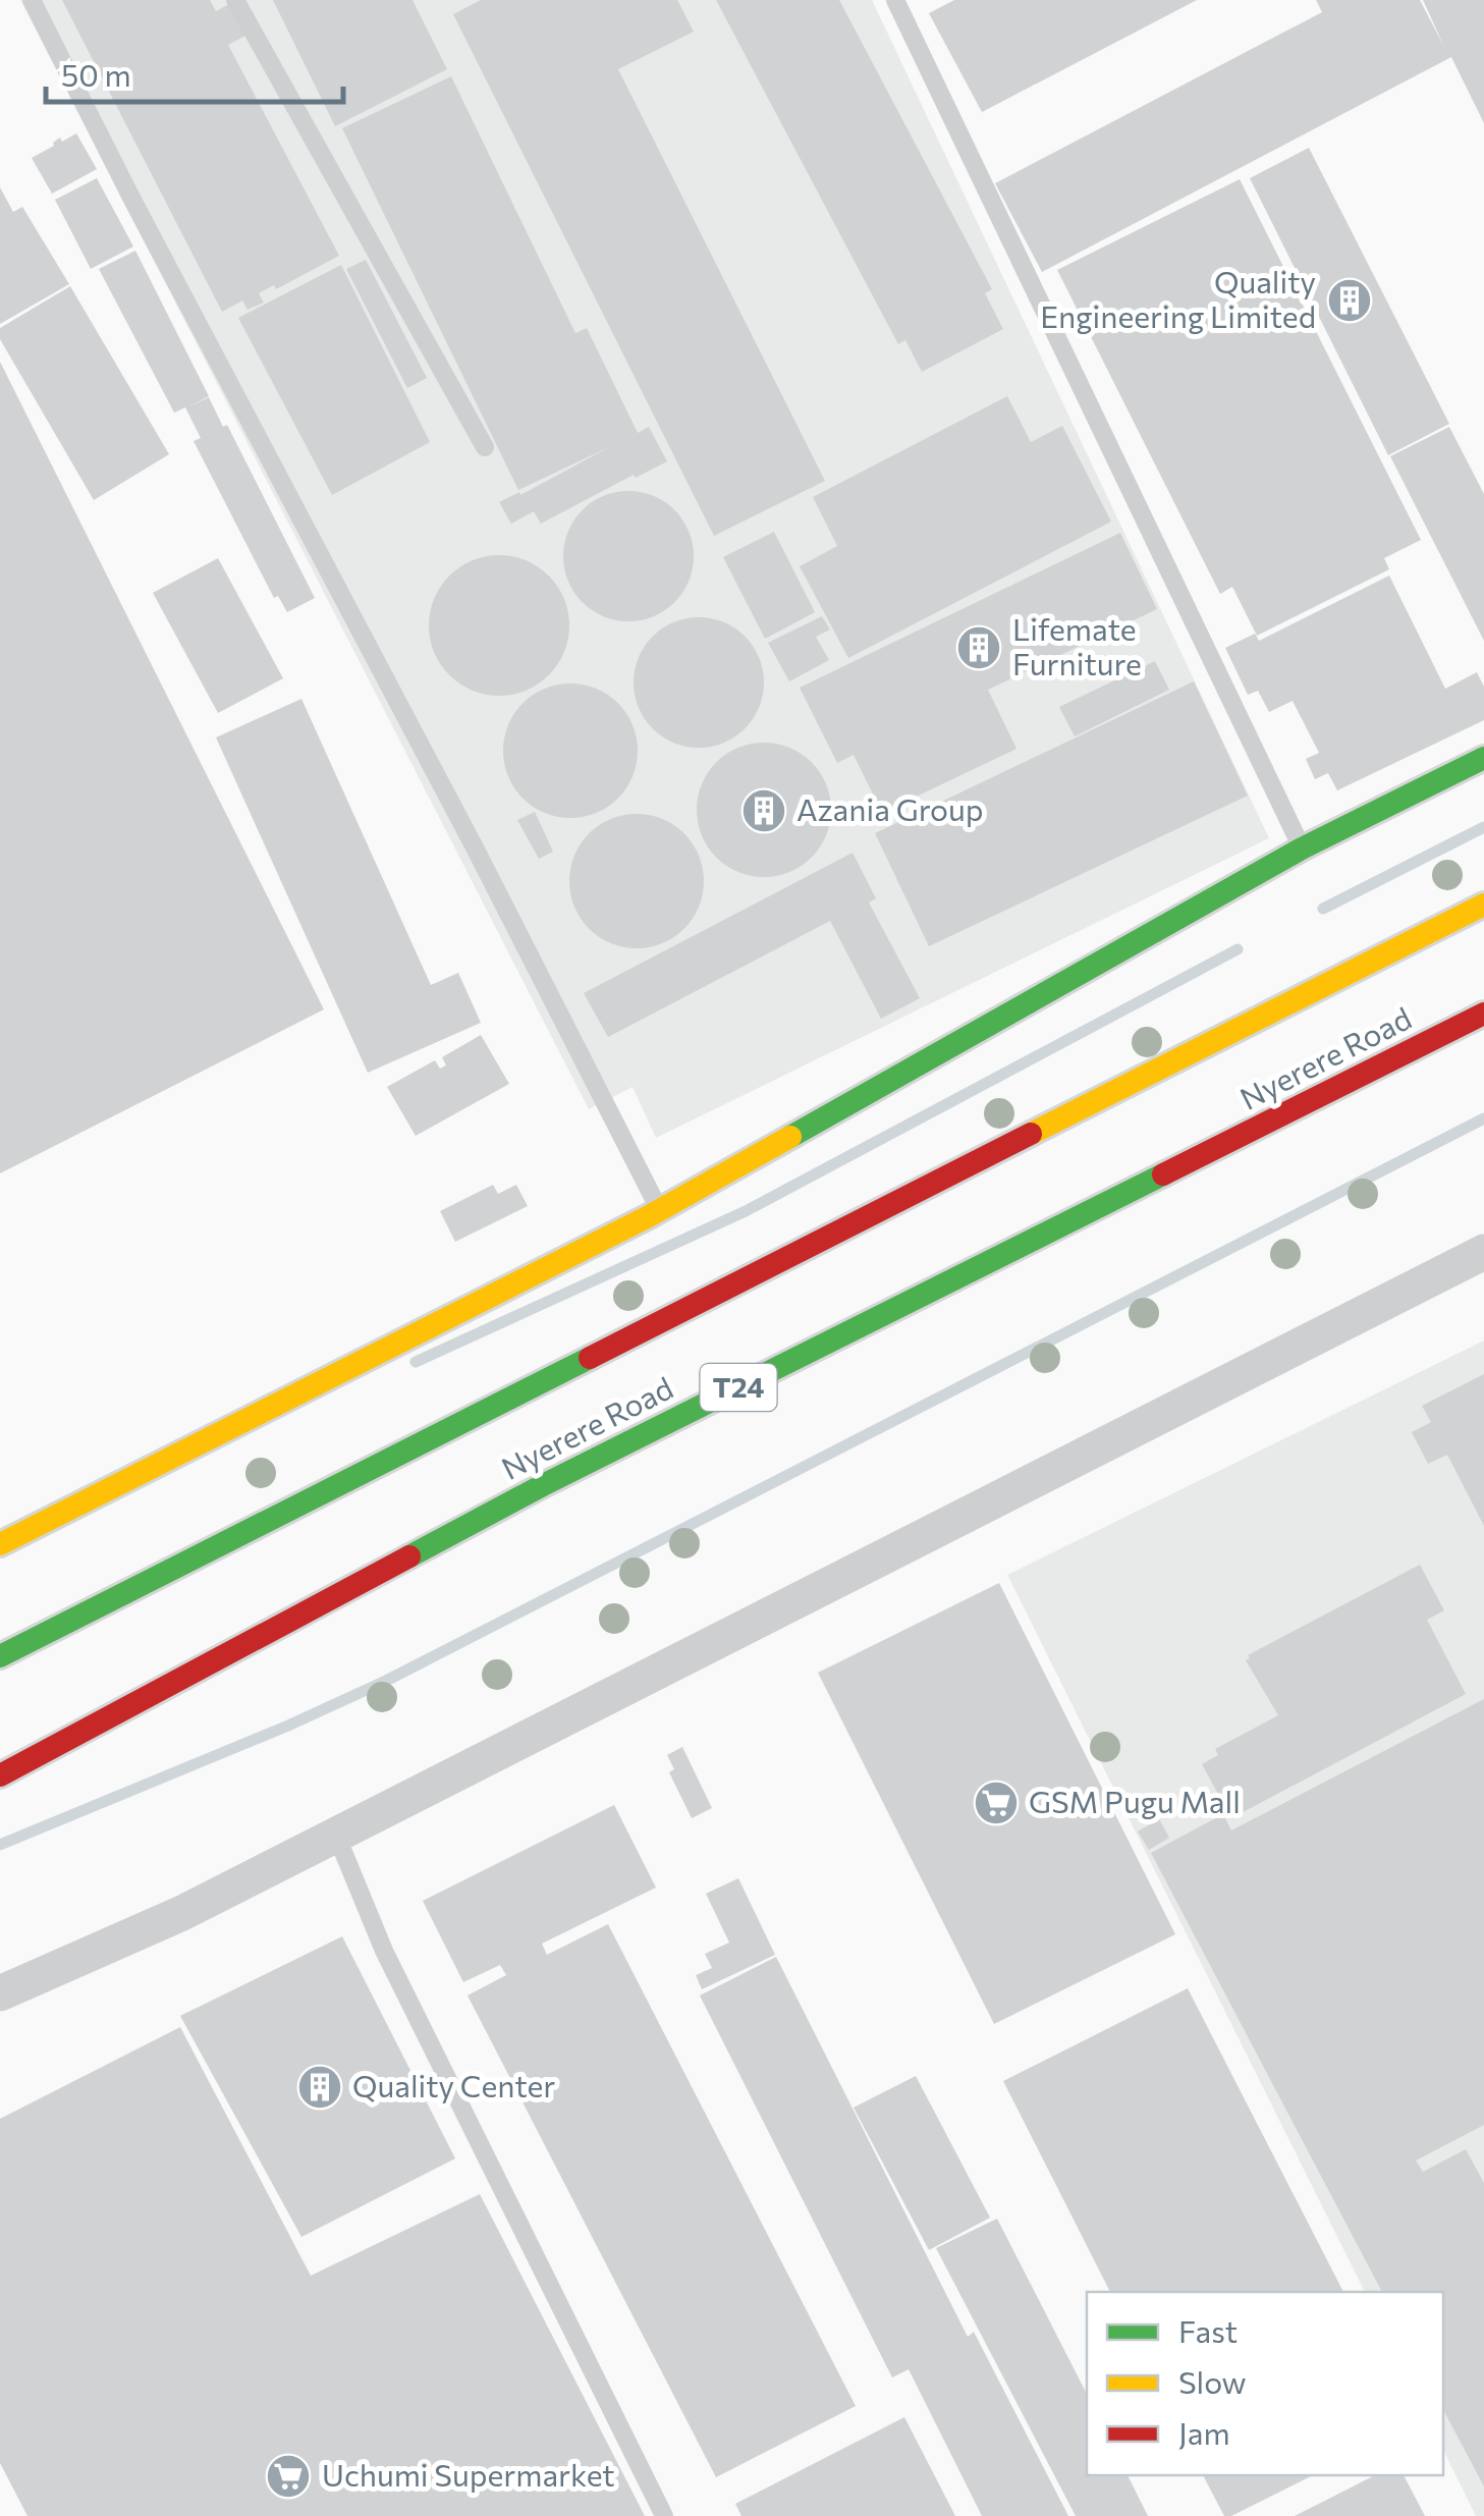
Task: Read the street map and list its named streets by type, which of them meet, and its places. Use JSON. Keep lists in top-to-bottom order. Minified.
{"streets":{"main road":["Nyerere Road","T24"]},"places":{"building":["Quality Engineering Limited","Lifemate Furniture","Azania Group","Quality Center"],"supermarket":["GSM Pugu Mall","Uchumi Supermarket"]},"legend":["Fast","Slow","Jam"],"scale_bar":"50 m"}
